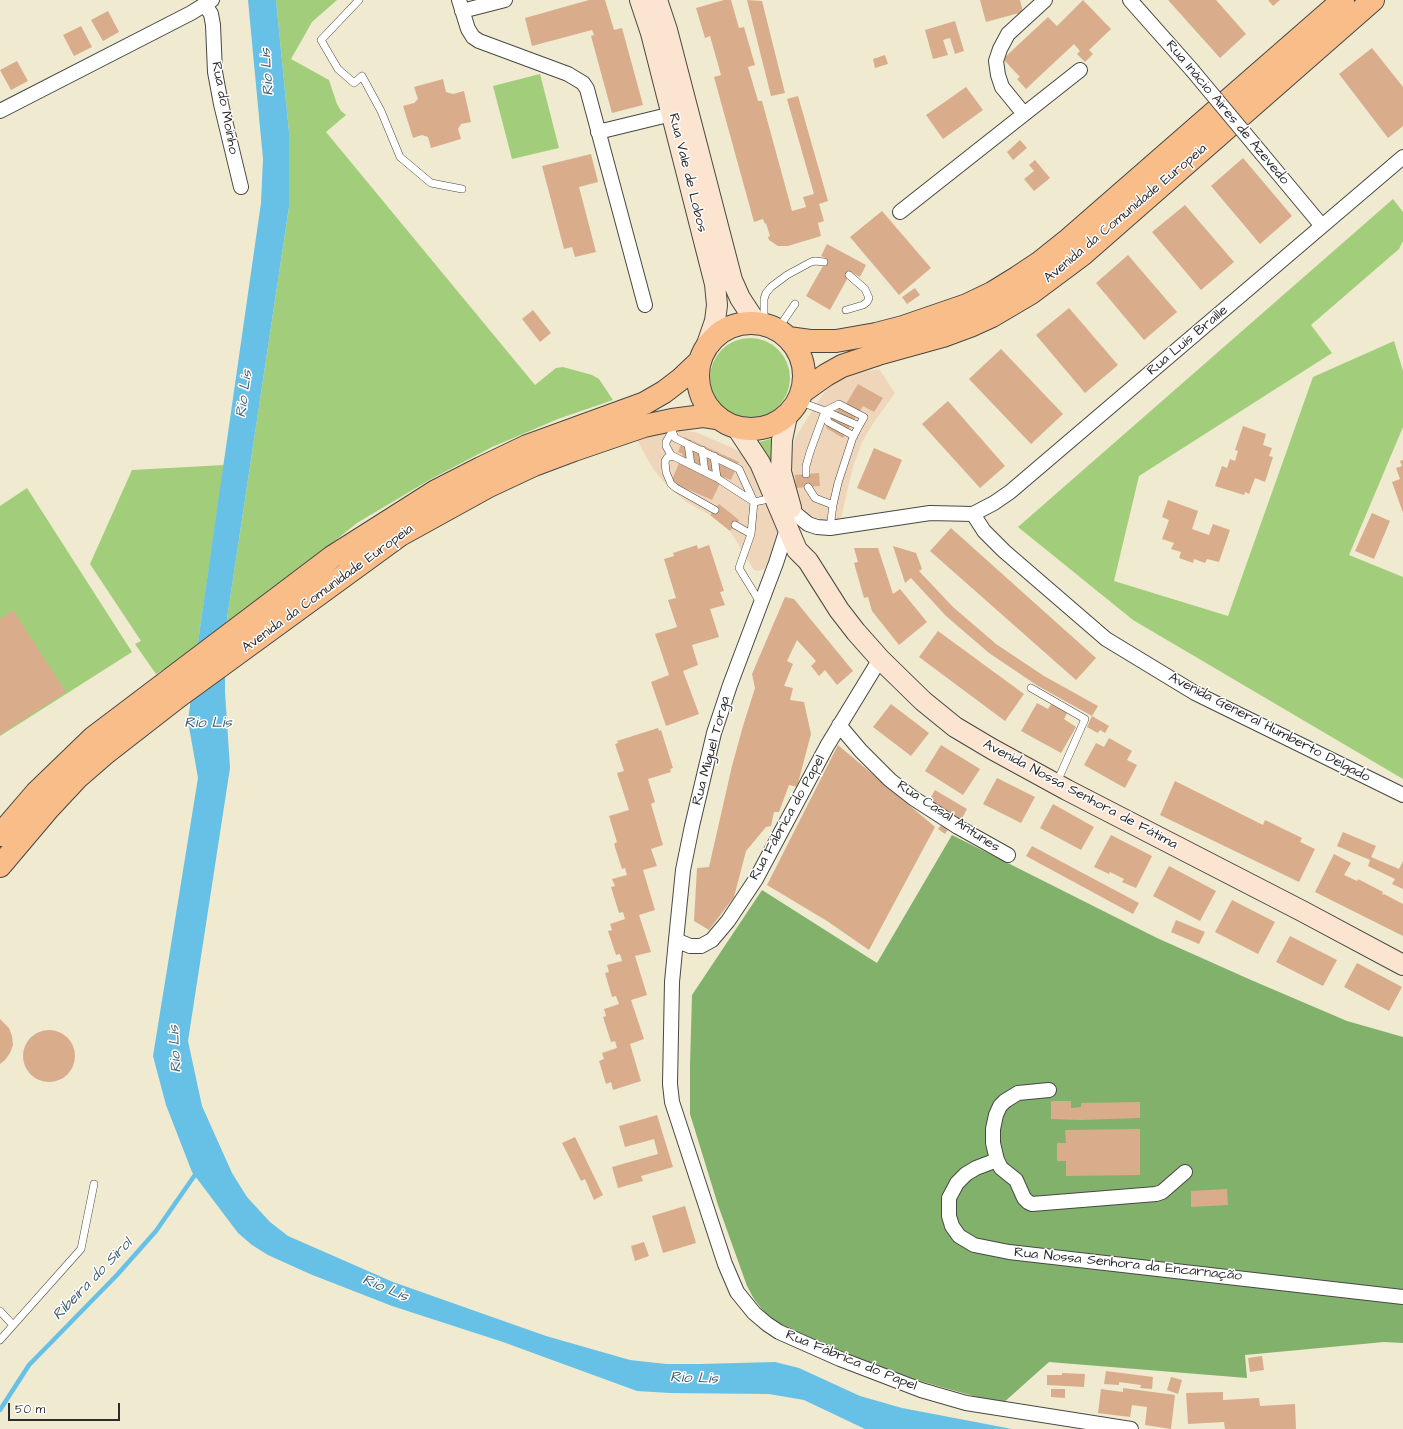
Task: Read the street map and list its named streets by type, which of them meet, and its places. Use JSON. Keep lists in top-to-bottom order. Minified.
{"streets":{"main road":["Rua Vale de Lobos","Avenida da Comunidade Europeia","Avenida Nossa Senhora de Fátima"],"street":["Rua do Moinho","Rua Inácio Aires de Azevedo","Rua Luís Braille","Avenida General Humberto Delgado","Rua Miguel Torga","Rua Casal Antunes","Rua Fábrica do Papel","Rua Nossa Senhora da Encarnação"]},"crossings":[["Rua Inácio Aires de Azevedo","Rua Luís Braille"],["Rua Vale de Lobos","Avenida da Comunidade Europeia"],["Rua Vale de Lobos","Avenida Nossa Senhora de Fátima"],["Avenida da Comunidade Europeia","Avenida Nossa Senhora de Fátima"],["Rua Luís Braille","Avenida General Humberto Delgado"],["Rua Miguel Torga","Avenida Nossa Senhora de Fátima"],["Rua Miguel Torga","Rua Fábrica do Papel"],["Avenida Nossa Senhora de Fátima","Rua Fábrica do Papel"],["Rua Casal Antunes","Rua Fábrica do Papel"]],"water":["Rio Lis","Ribeira do Sirol"],"scale_bar":"50 m"}
